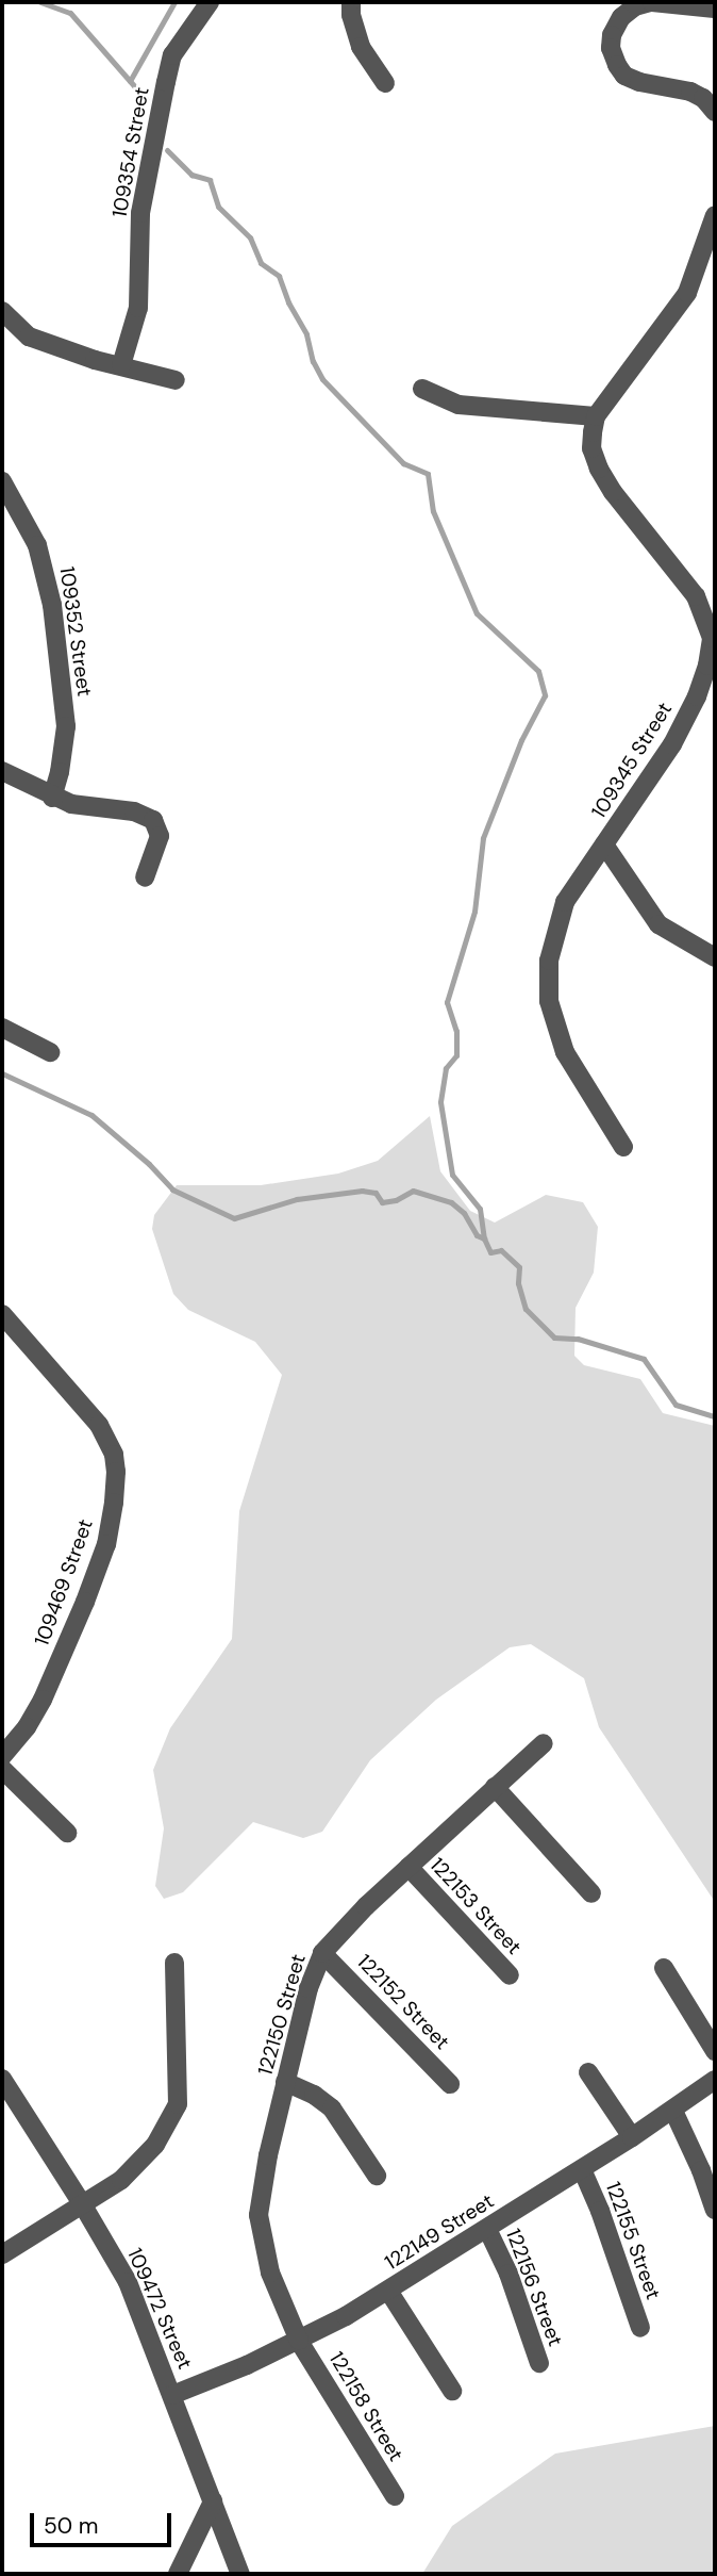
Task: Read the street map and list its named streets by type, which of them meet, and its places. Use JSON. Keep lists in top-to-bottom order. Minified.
{"streets":{"street":["109354 Street","109352 Street","109345 Street","109469 Street","122153 Street","122152 Street","122150 Street","122149 Street","122155 Street","122156 Street","109472 Street","122158 Street"]},"crossings":[["122153 Street","122150 Street"],["122152 Street","122150 Street"],["122150 Street","122149 Street"],["122150 Street","122158 Street"],["122149 Street","122155 Street"],["122149 Street","122156 Street"],["122149 Street","109472 Street"],["122149 Street","122158 Street"]],"scale_bar":"50 m"}
